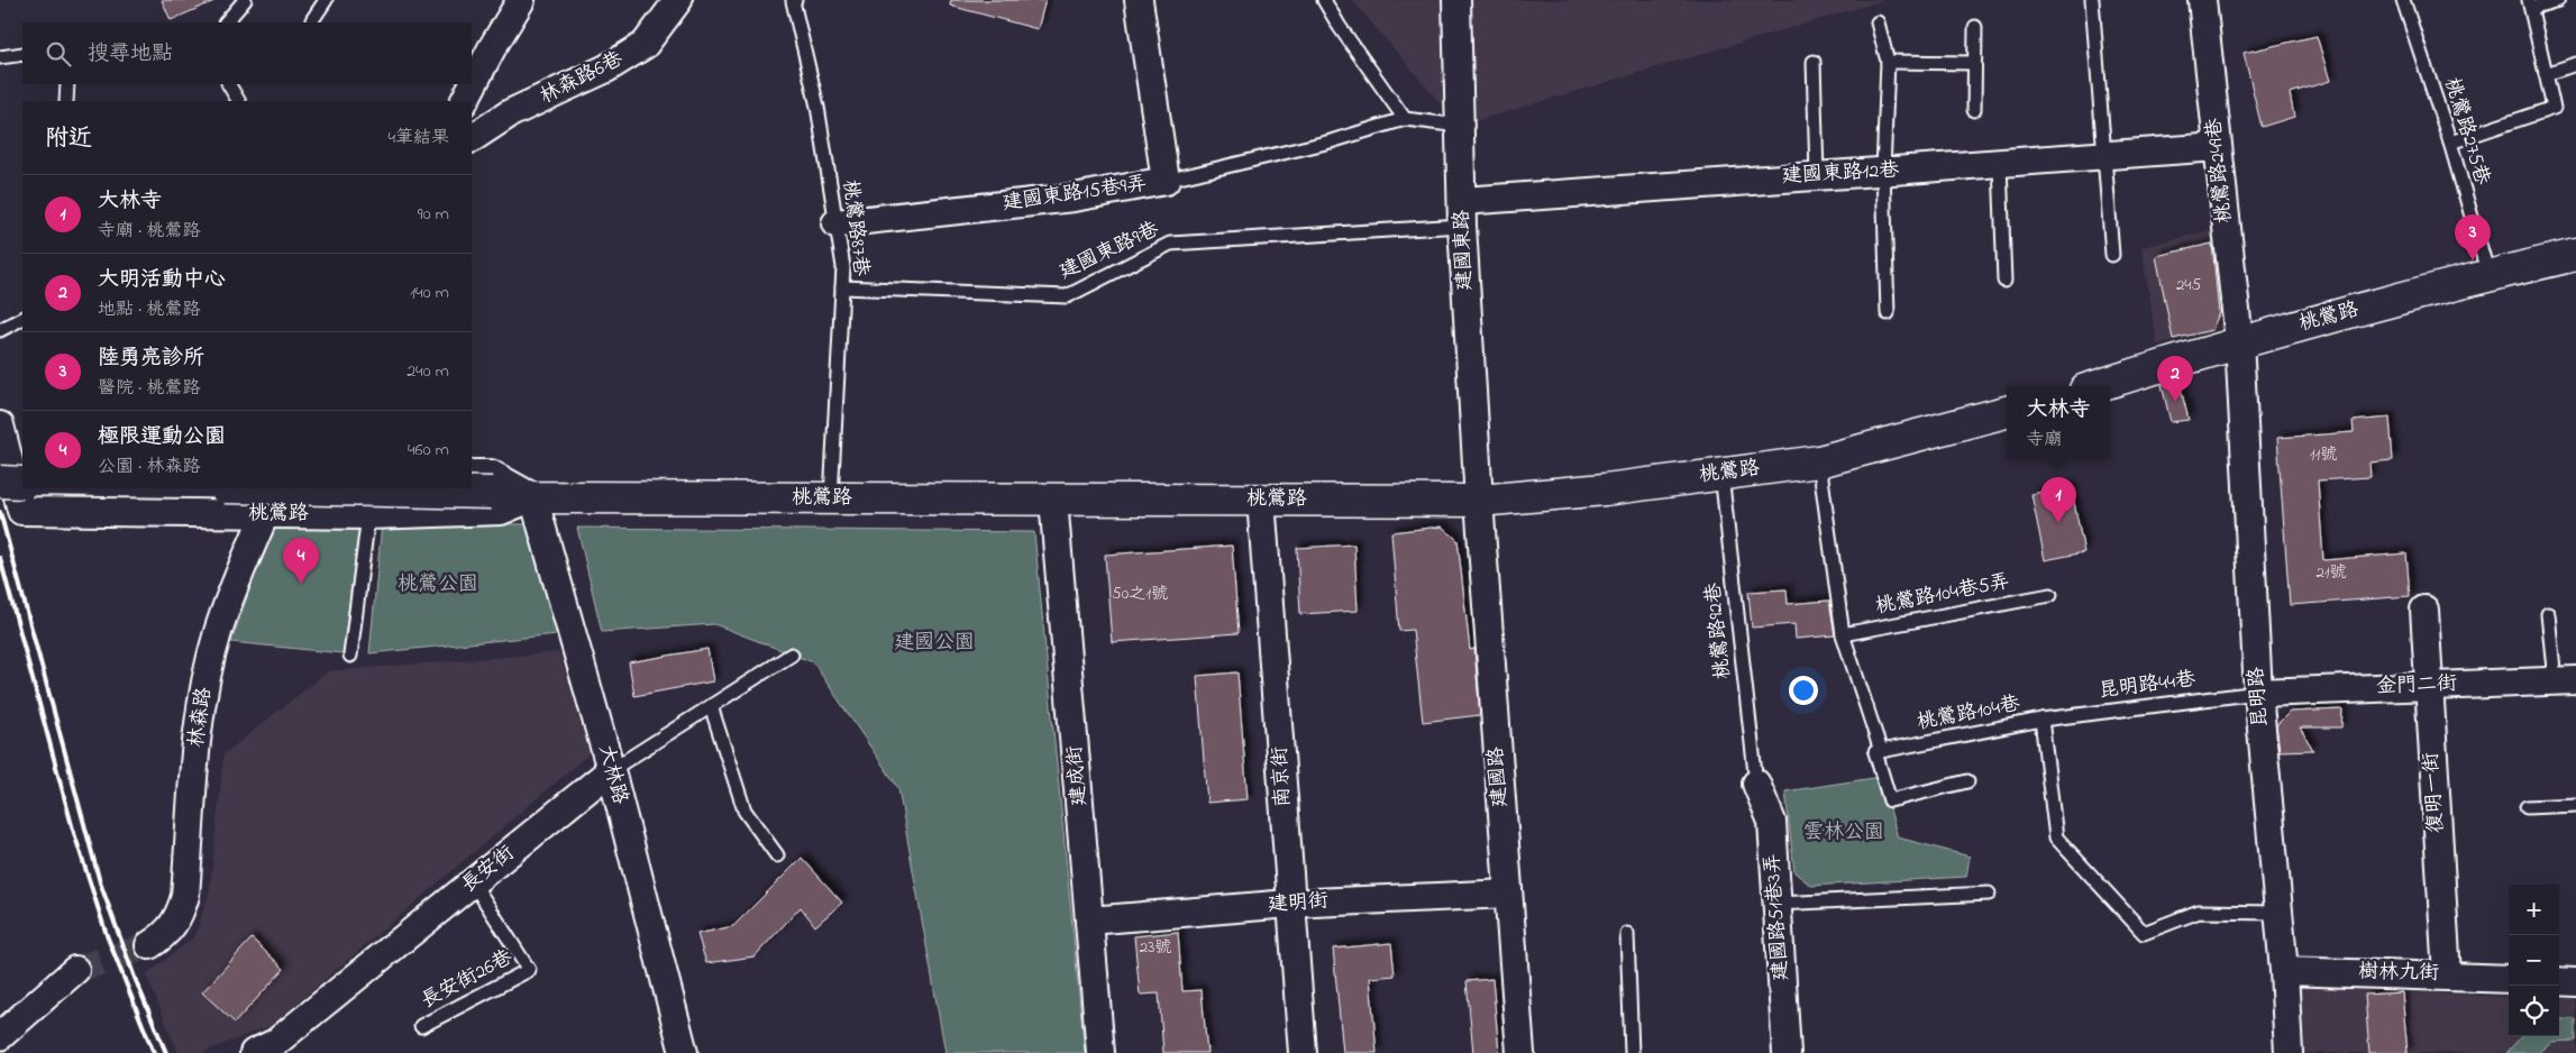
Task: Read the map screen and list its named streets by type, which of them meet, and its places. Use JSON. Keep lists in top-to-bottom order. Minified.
{"streets":{"main road":["桃鶯路"],"street":["林森路6巷","桃鶯路249巷","建國東路12巷","建國東路15巷9弄","建國東路","金門二街","昆明路","林森路","大林路","建成街","南京街","建國路","復明一街","長安街","建明街","建國路51巷3弄","樹林九街"],"lane":["桃鶯路275巷","桃鶯路87巷","建國東路9巷","桃鶯路104巷5弄","桃鶯路92巷","昆明路44巷","桃鶯路104巷","長安街26巷"]},"crossings":[["桃鶯路275巷","桃鶯路"],["桃鶯路249巷","建國東路12巷"],["桃鶯路249巷","桃鶯路"],["桃鶯路249巷","昆明路"],["建國東路12巷","建國東路"],["建國東路12巷","建國東路9巷"],["建國東路15巷9弄","桃鶯路87巷"],["桃鶯路87巷","建國東路9巷"],["桃鶯路87巷","桃鶯路"],["建國東路","建國東路9巷"],["建國東路","桃鶯路"],["建國東路","建國路"],["桃鶯路","桃鶯路92巷"],["桃鶯路","昆明路"],["桃鶯路","林森路"],["桃鶯路","大林路"],["桃鶯路","建成街"],["桃鶯路","南京街"],["桃鶯路","建國路"],["桃鶯路92巷","建國路51巷3弄"],["昆明路44巷","金門二街"],["昆明路44巷","昆明路"],["昆明路44巷","桃鶯路104巷"],["金門二街","昆明路"],["金門二街","復明一街"],["昆明路","桃鶯路104巷"],["昆明路","樹林九街"],["大林路","長安街"],["建成街","建明街"],["南京街","建明街"],["建國路","建明街"],["復明一街","樹林九街"],["長安街","長安街26巷"]],"parks":["桃鶯公園","建國公園","雲林公園"],"house_numbers":["245","11號","21號","50之1號","23號"],"page":{"search":"搜尋地點","heading":["附近","4筆結果"],"list":[{"mark":"1","name":"大林寺","note":"寺廟 · 桃鶯路","value":"90 m"},{"mark":"2","name":"大明活動中心","note":"地點 · 桃鶯路","value":"140 m"},{"mark":"3","name":"陸勇亮診所","note":"醫院 · 桃鶯路","value":"240 m"},{"mark":"4","name":"極限運動公園","note":"公園 · 林森路","value":"460 m"}],"pins":["3","2","1","4"],"popup":["大林寺","寺廟"],"map_buttons":["+","−"]}}
